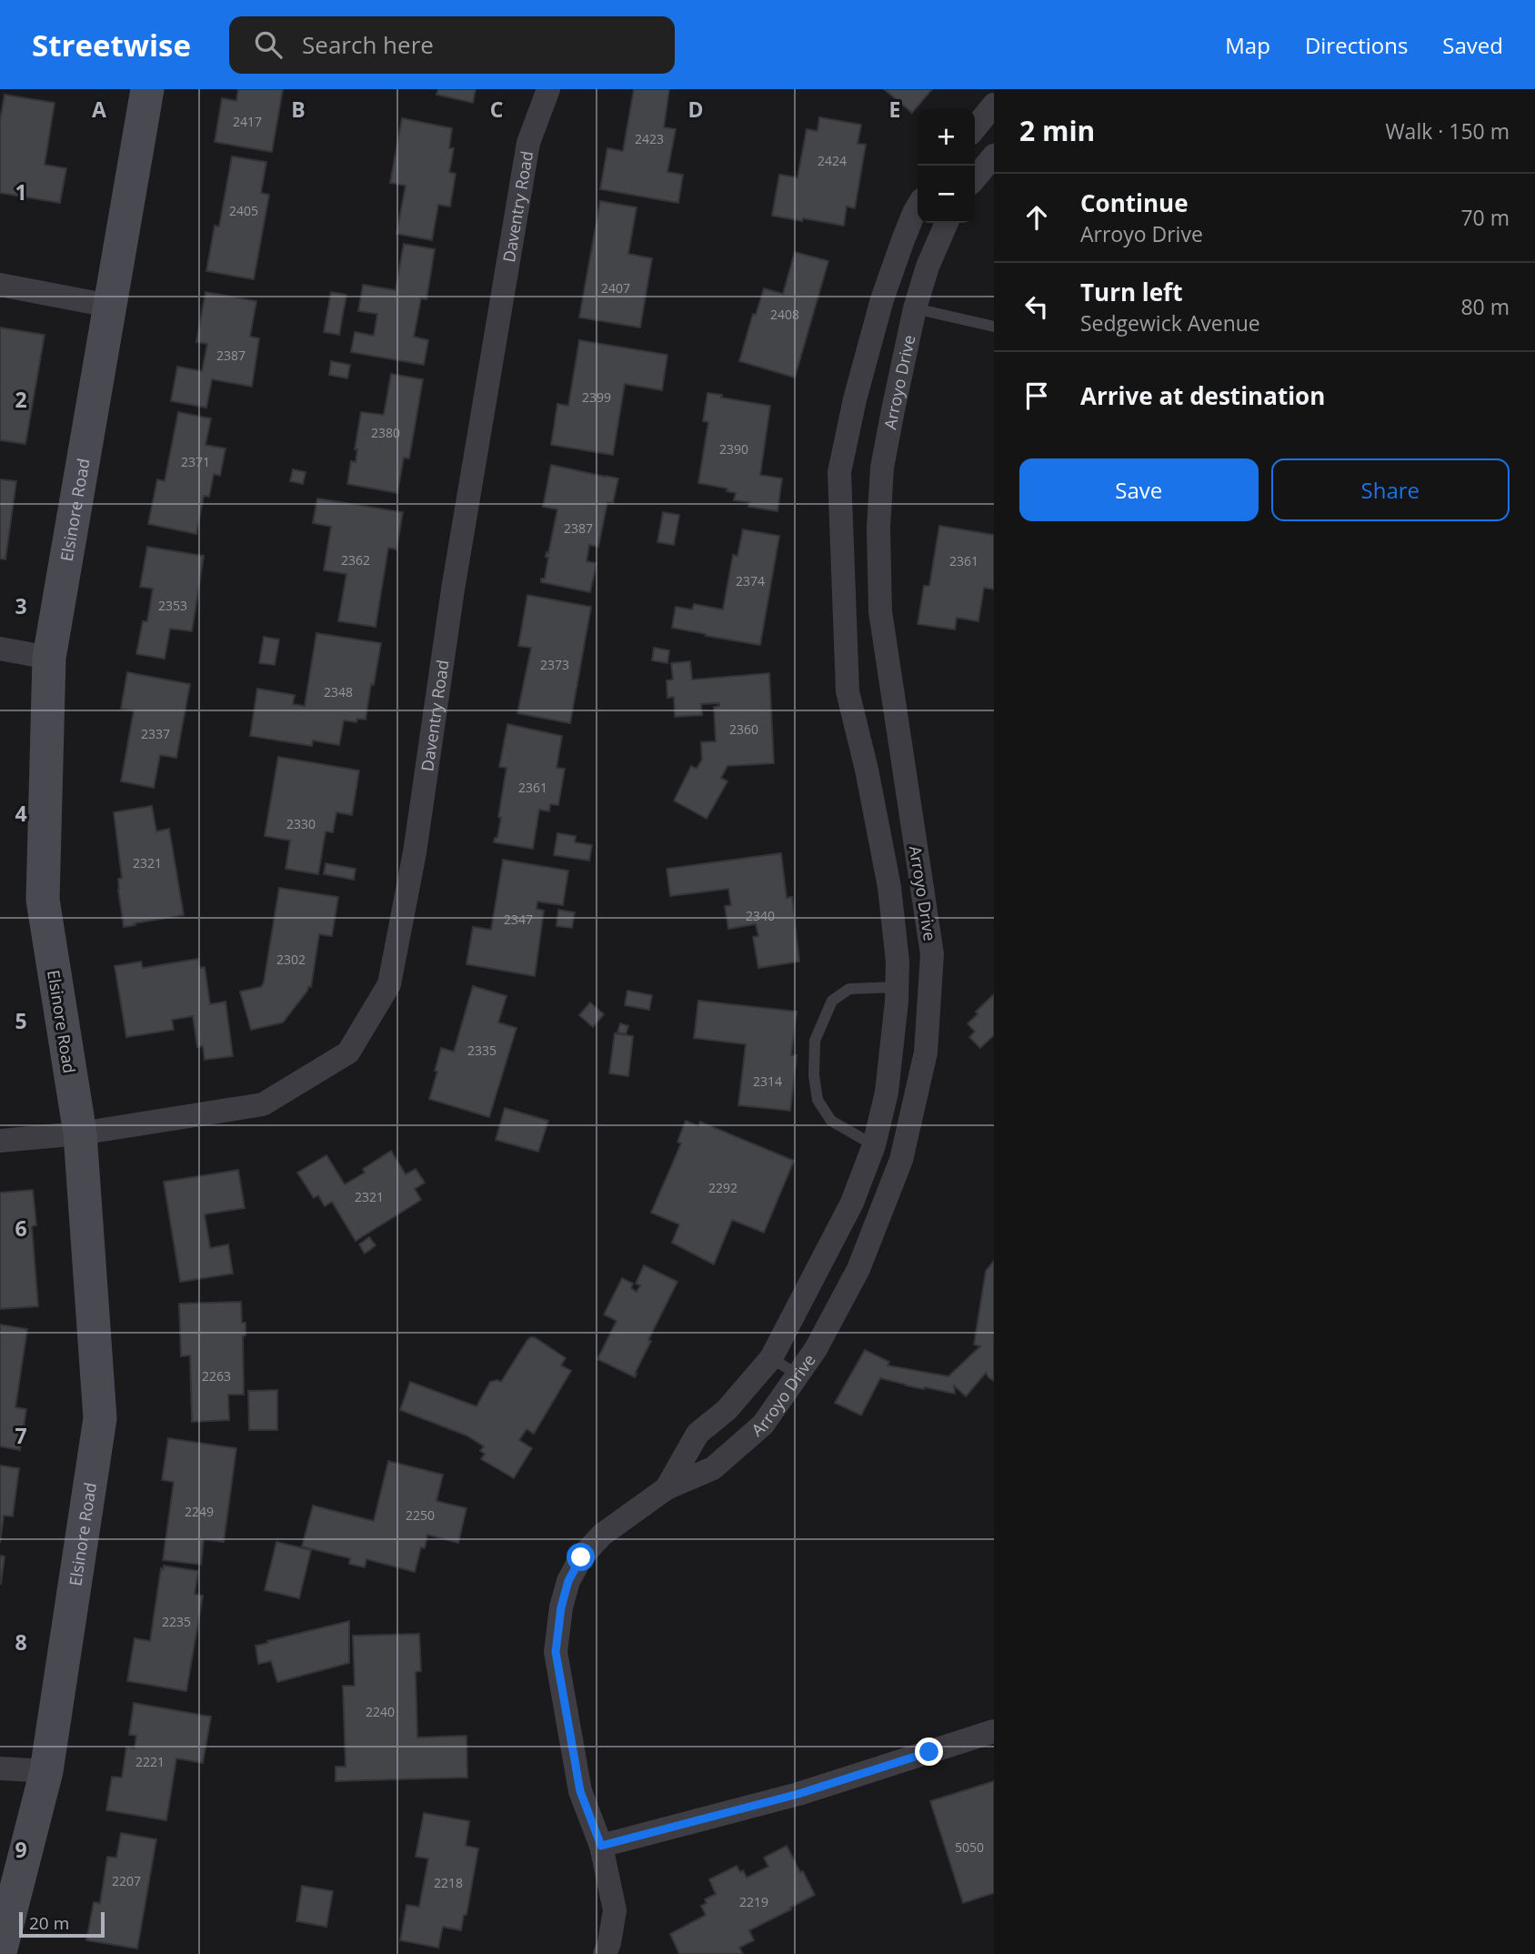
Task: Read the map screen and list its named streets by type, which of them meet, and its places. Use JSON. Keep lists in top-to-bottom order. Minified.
{"streets":{"street":["Daventry Road","Arroyo Drive","Elsinore Road"]},"crossings":[["Daventry Road","Elsinore Road"]],"house_numbers":["2417","2423","2424","2405","2407","2408","2387","2399","2380","2390","2371","2387","2362","2361","2374","2353","2373","2348","2360","2337","2361","2330","2321","2340","2347","2302","2335","2314","2292","2321","2263","2249","2250","2235","2240","2221","5050","2207","2218","2219"],"scale_bar":"20 m","page":{"header":"Streetwise","search":"Search here","nav":["Map","Directions","Saved"],"heading":["2 min","Walk · 150 m"],"map_buttons":["+","−"],"list":[["Continue","Arroyo Drive","70 m"],["Turn left","Sedgewick Avenue","80 m"],"Arrive at destination"],"buttons":["Save","Share"],"scale":"20 m"},"grid":{"columns":["A","B","C","D","E"],"rows":["1","2","3","4","5","6","7","8","9"]}}
